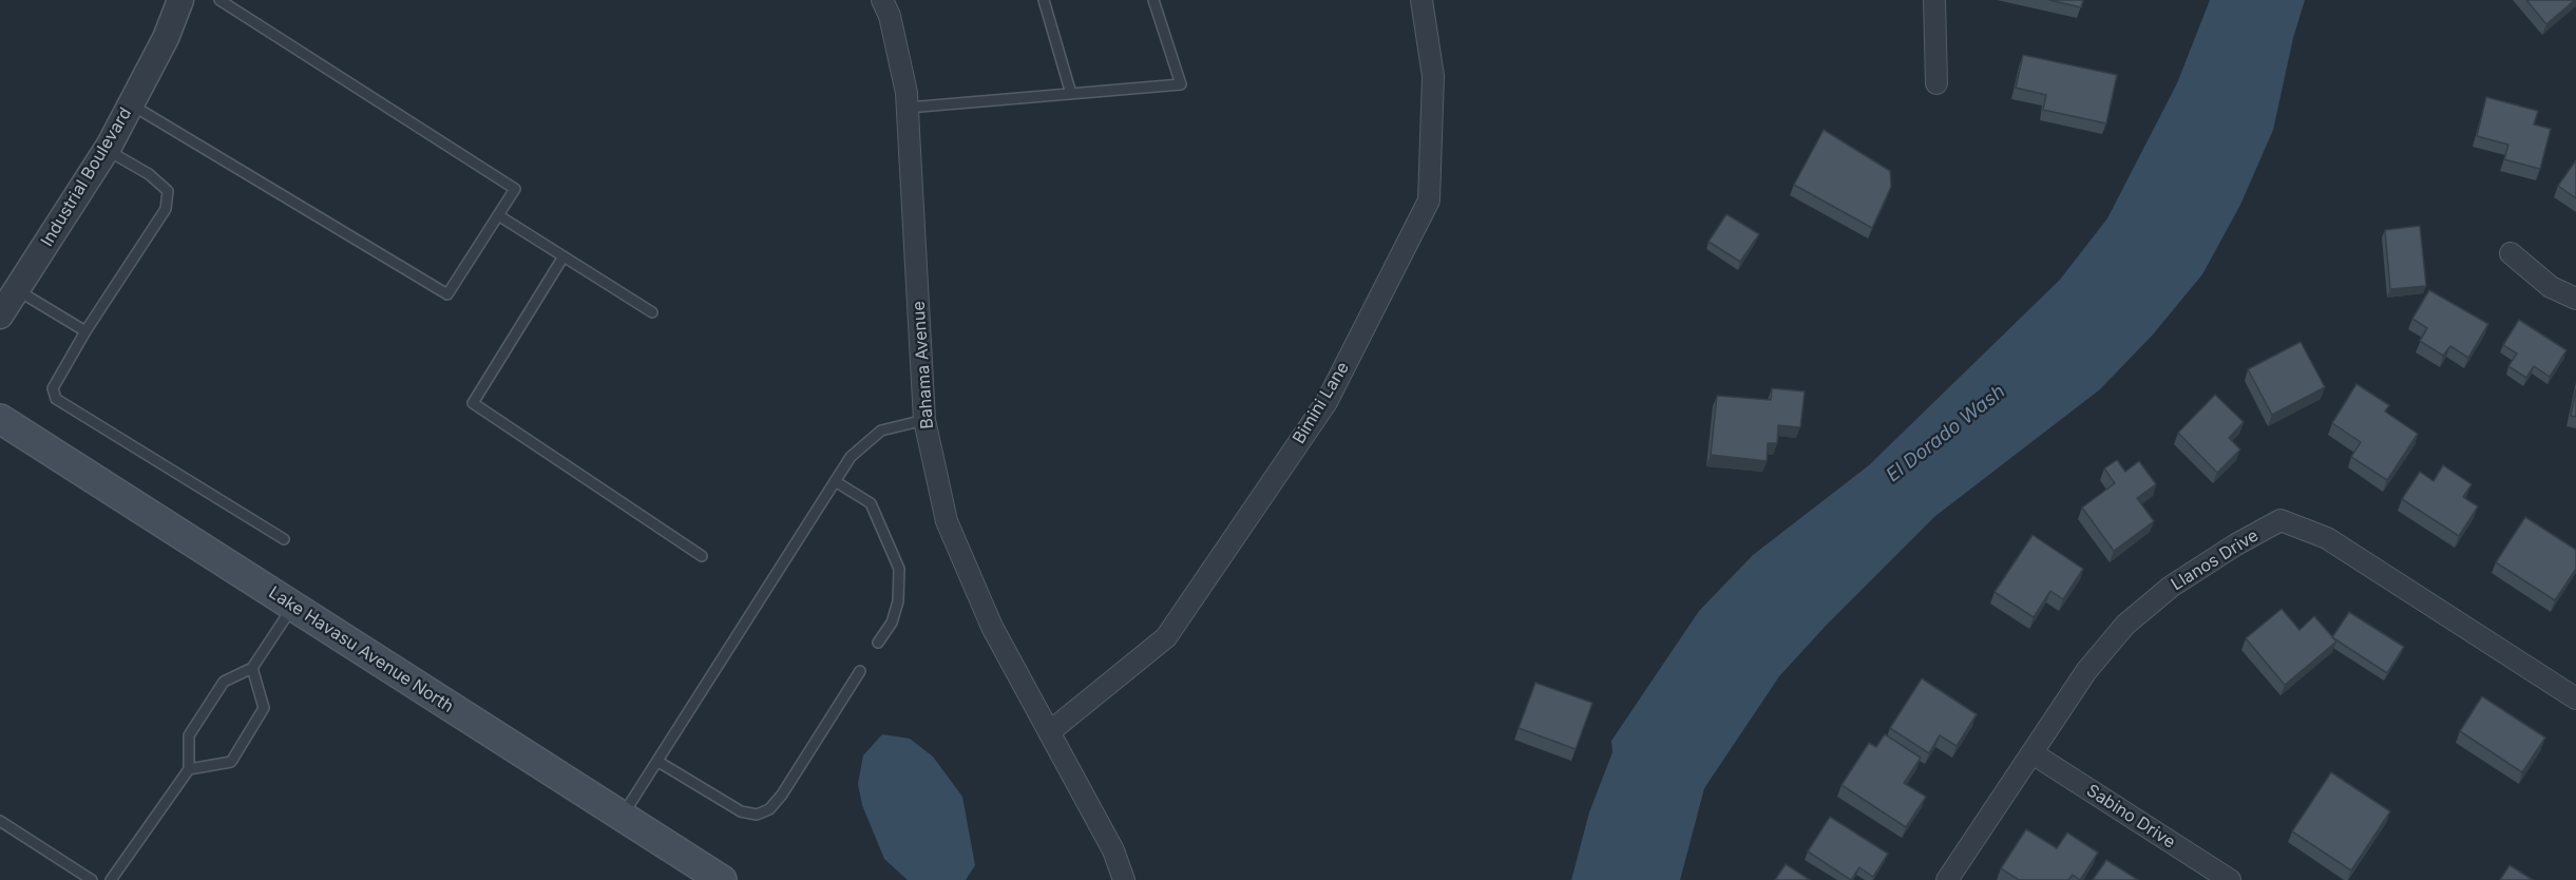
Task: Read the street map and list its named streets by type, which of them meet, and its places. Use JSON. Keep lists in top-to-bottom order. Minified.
{"streets":{"main road":["Lake Havasu Avenue North"],"street":["Industrial Boulevard","Bahama Avenue","Bimini Lane","Llanos Drive","Sabino Drive"]},"crossings":[["Bahama Avenue","Bimini Lane"],["Llanos Drive","Sabino Drive"]],"water":["El Dorado Wash"]}
